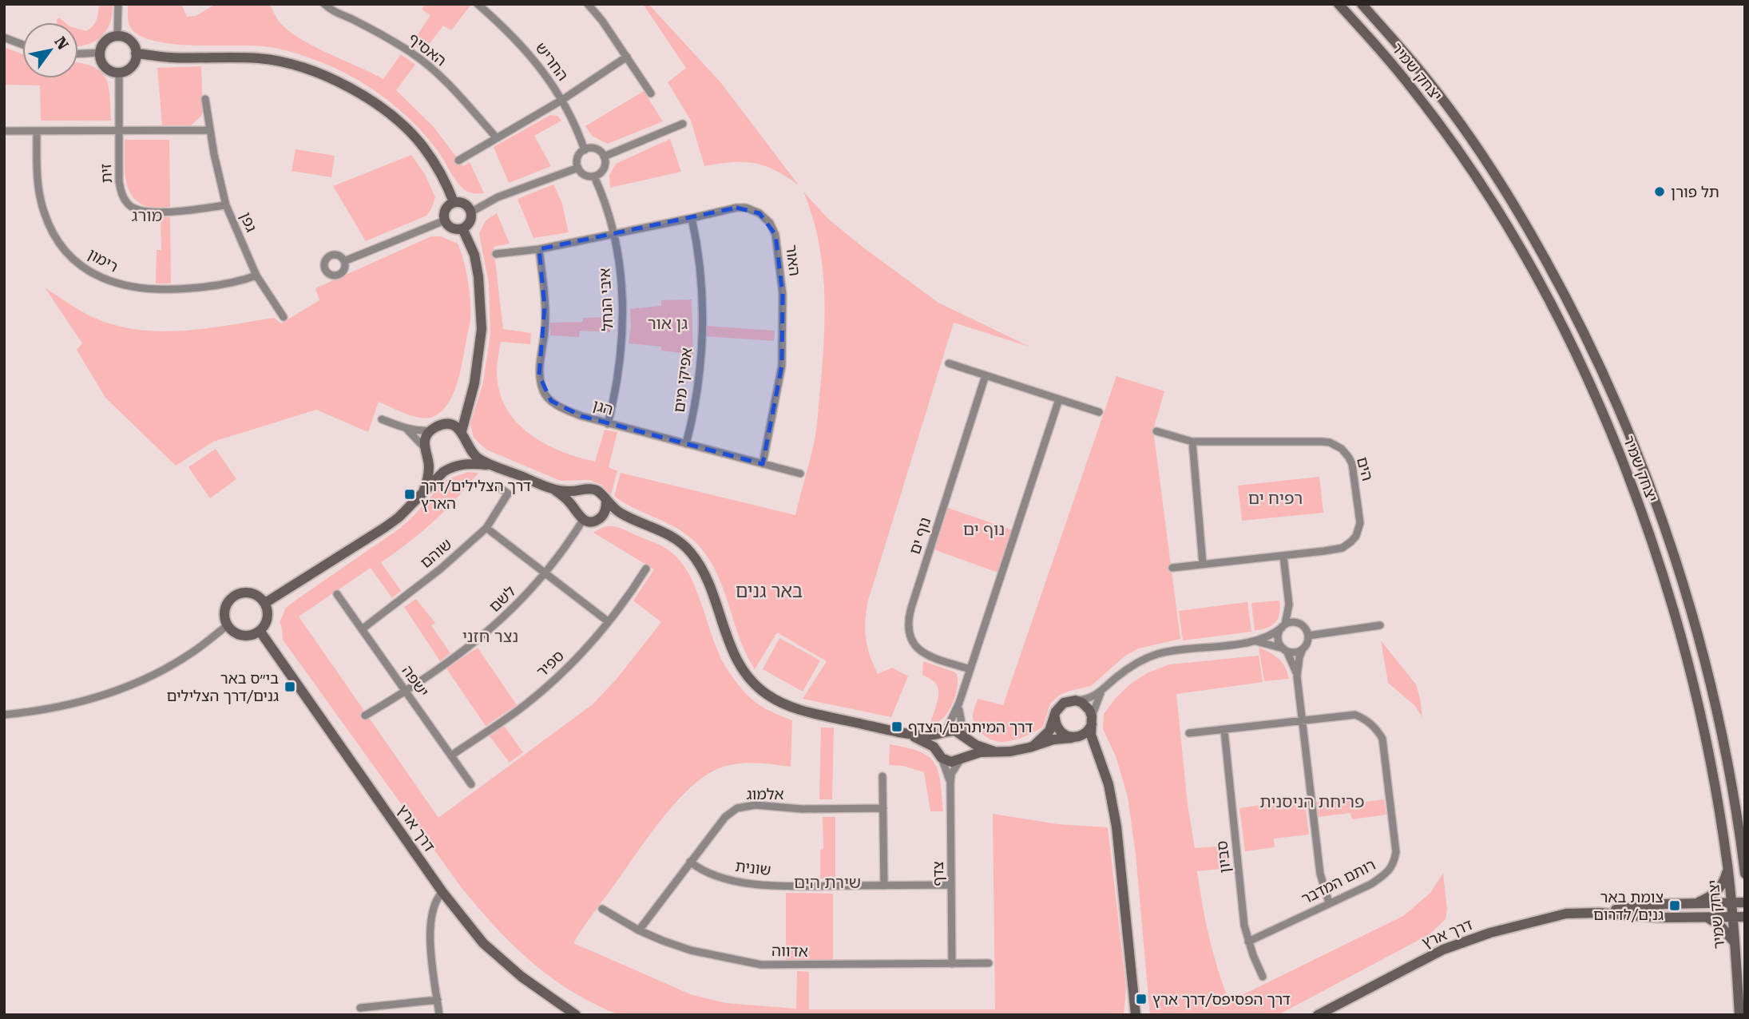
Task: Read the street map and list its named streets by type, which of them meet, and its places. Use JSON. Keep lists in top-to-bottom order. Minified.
{"streets":{"main road":["יצחק שמיר","דרך ארץ"],"street":["האסיף","החריש","זית","גפן","רימון","האור","איבי הנחל","אפיקי מים","הגן","הים","נוף ים","שוהם","לשם","ספיר","ישפה","אלמוג","סביון","שונית","צדף","רותם המדבר","אדווה"]},"crossings":[["החריש","איבי הנחל"],["יצחק שמיר","דרך ארץ"],["זית","גפן"],["גפן","רימון"],["האור","איבי הנחל"],["האור","אפיקי מים"],["האור","הגן"],["איבי הנחל","הגן"],["אפיקי מים","הגן"],["שוהם","ישפה"],["לשם","ישפה"],["ספיר","ישפה"],["אלמוג","שונית"],["אלמוג","אדווה"],["סביון","רותם המדבר"],["שונית","צדף"],["צדף","אדווה"]],"districts":["מורג","גן אור","רפיח ים","נוף ים","באר גנים","נצר חזני","פריחת הניסנית","שירת הים"],"places":{"other":["תל פורן"],"transit":["דרך הצלילים/דרך הארץ","בי״ס באר גנים/דרך הצלילים","דרך המיתרים/הצדף","צומת באר גנים/לדרום","דרך הפסיפס/דרך ארץ"]},"north":"top right"}
